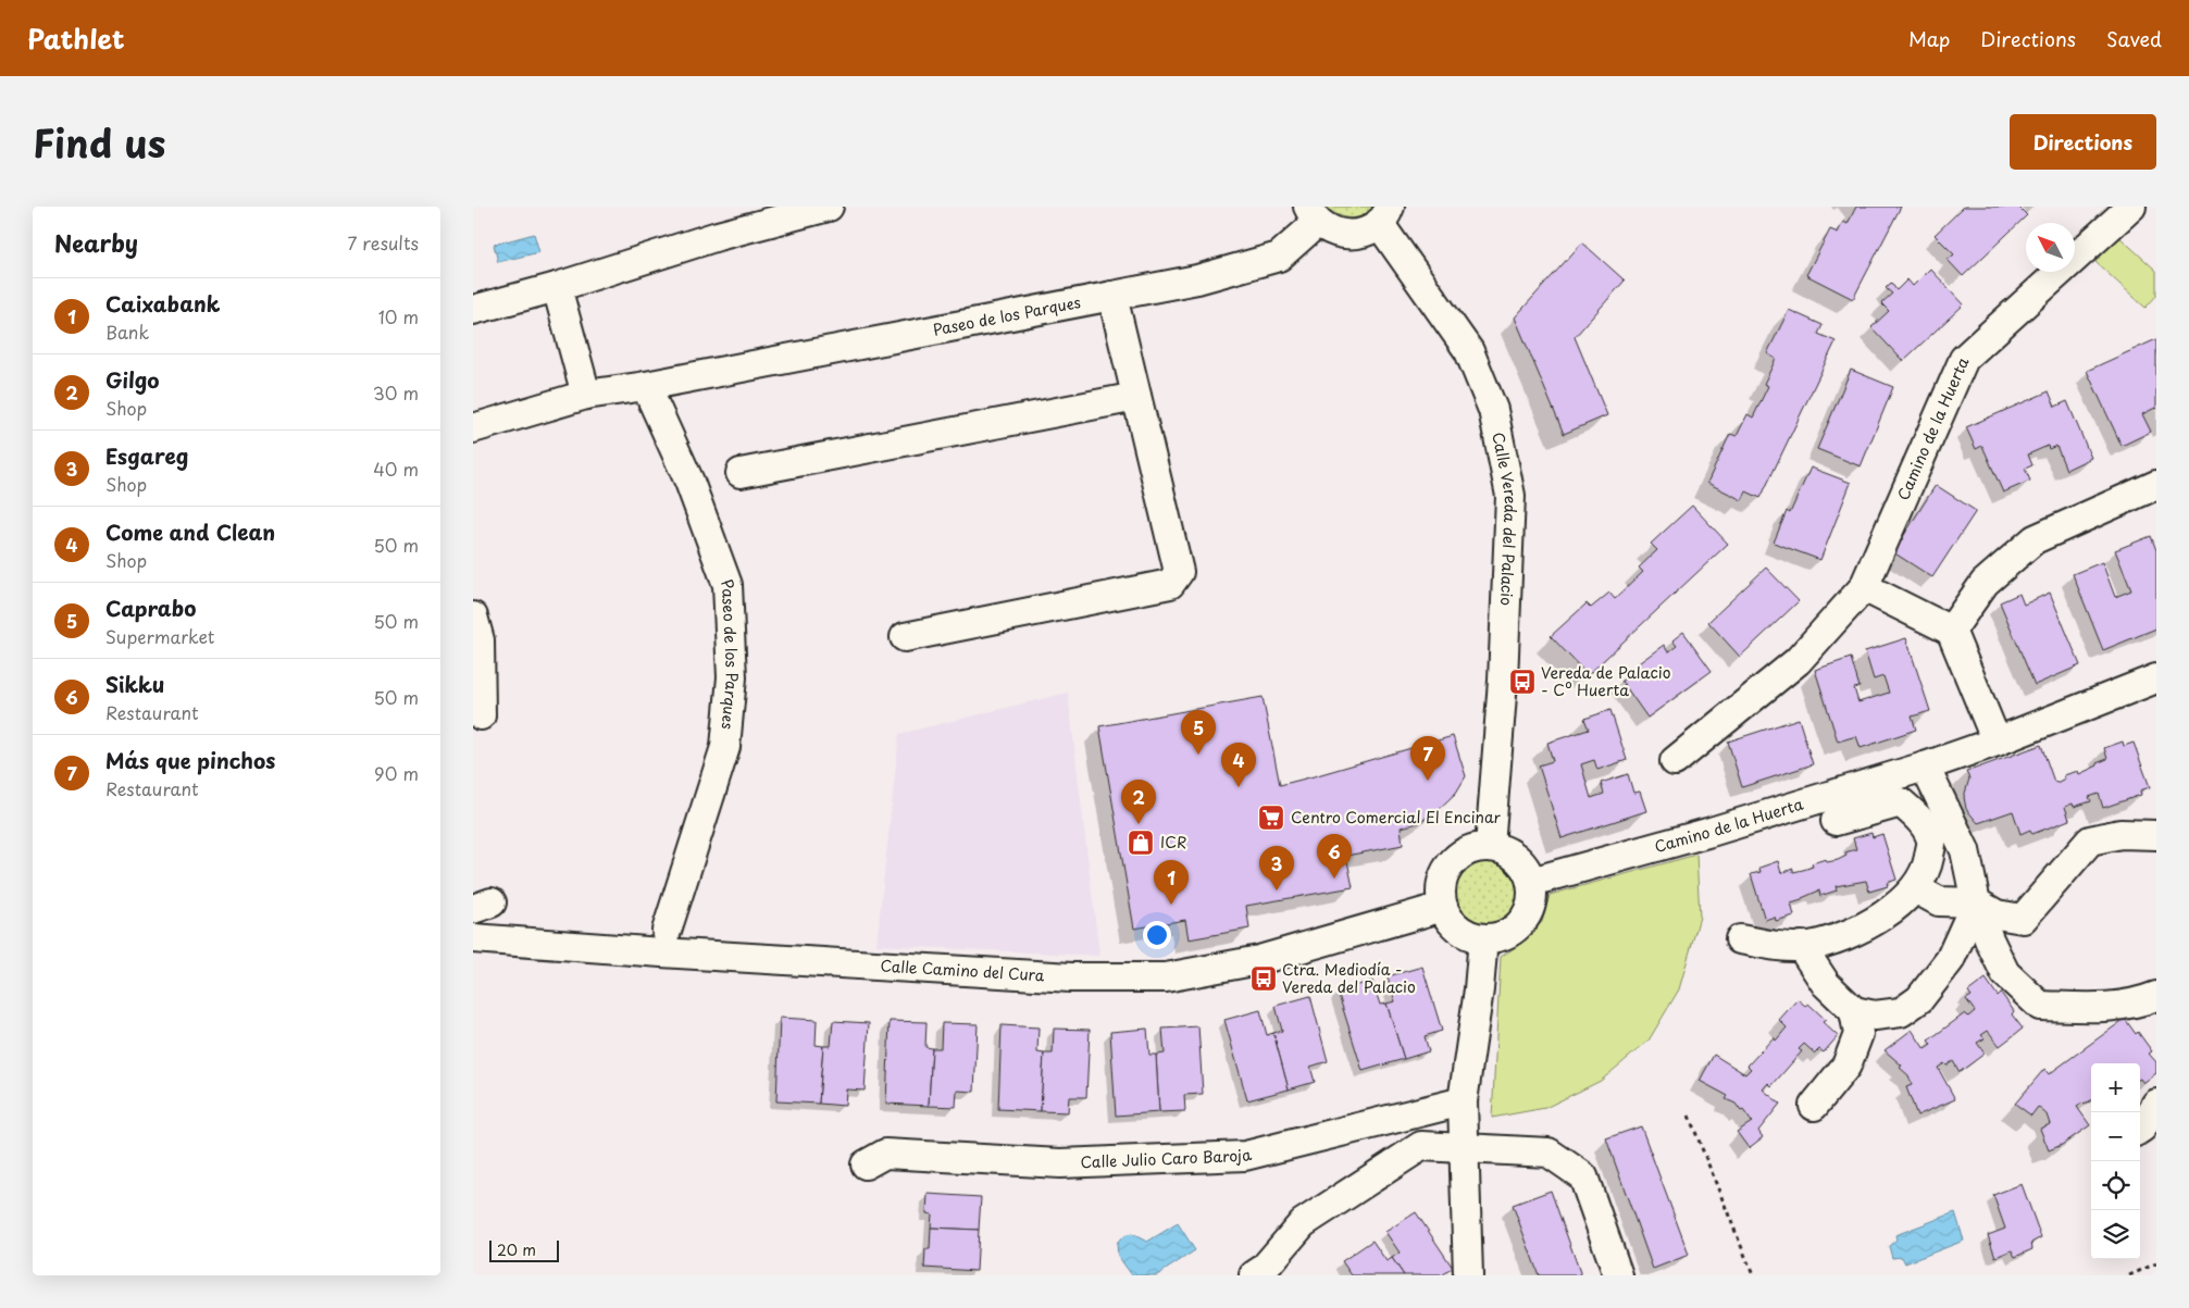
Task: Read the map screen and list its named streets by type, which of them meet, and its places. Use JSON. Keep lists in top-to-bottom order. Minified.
{"streets":{"street":["Paseo de los Parques","Camino de la Huerta","Calle Vereda del Palacio","Calle Camino del Cura","Calle Julio Caro Baroja"]},"crossings":[["Camino de la Huerta","Calle Vereda del Palacio"],["Camino de la Huerta","Calle Camino del Cura"],["Calle Vereda del Palacio","Calle Camino del Cura"]],"places":{"bus stop":["Vereda de Palacio - Cº Huerta","Ctra. Mediodía - Vereda del Palacio"],"supermarket":["Centro Comercial El Encinar"],"shop":["ICR"]},"scale_bar":"20 m","north":"top left","page":{"header":"Pathlet","nav":["Map","Directions","Saved"],"title":"Find us","buttons":"Directions","heading":["Nearby","7 results"],"list":[{"mark":"1","name":"Caixabank","note":"Bank","value":"10 m"},{"mark":"2","name":"Gilgo","note":"Shop","value":"30 m"},{"mark":"3","name":"Esgareg","note":"Shop","value":"40 m"},{"mark":"4","name":"Come and Clean","note":"Shop","value":"50 m"},{"mark":"5","name":"Caprabo","note":"Supermarket","value":"50 m"},{"mark":"6","name":"Sikku","note":"Restaurant","value":"50 m"},{"mark":"7","name":"Más que pinchos","note":"Restaurant","value":"90 m"}],"pins":["5","7","4","2","6","3","1"],"map_buttons":["+","−"],"scale":"20 m"}}
